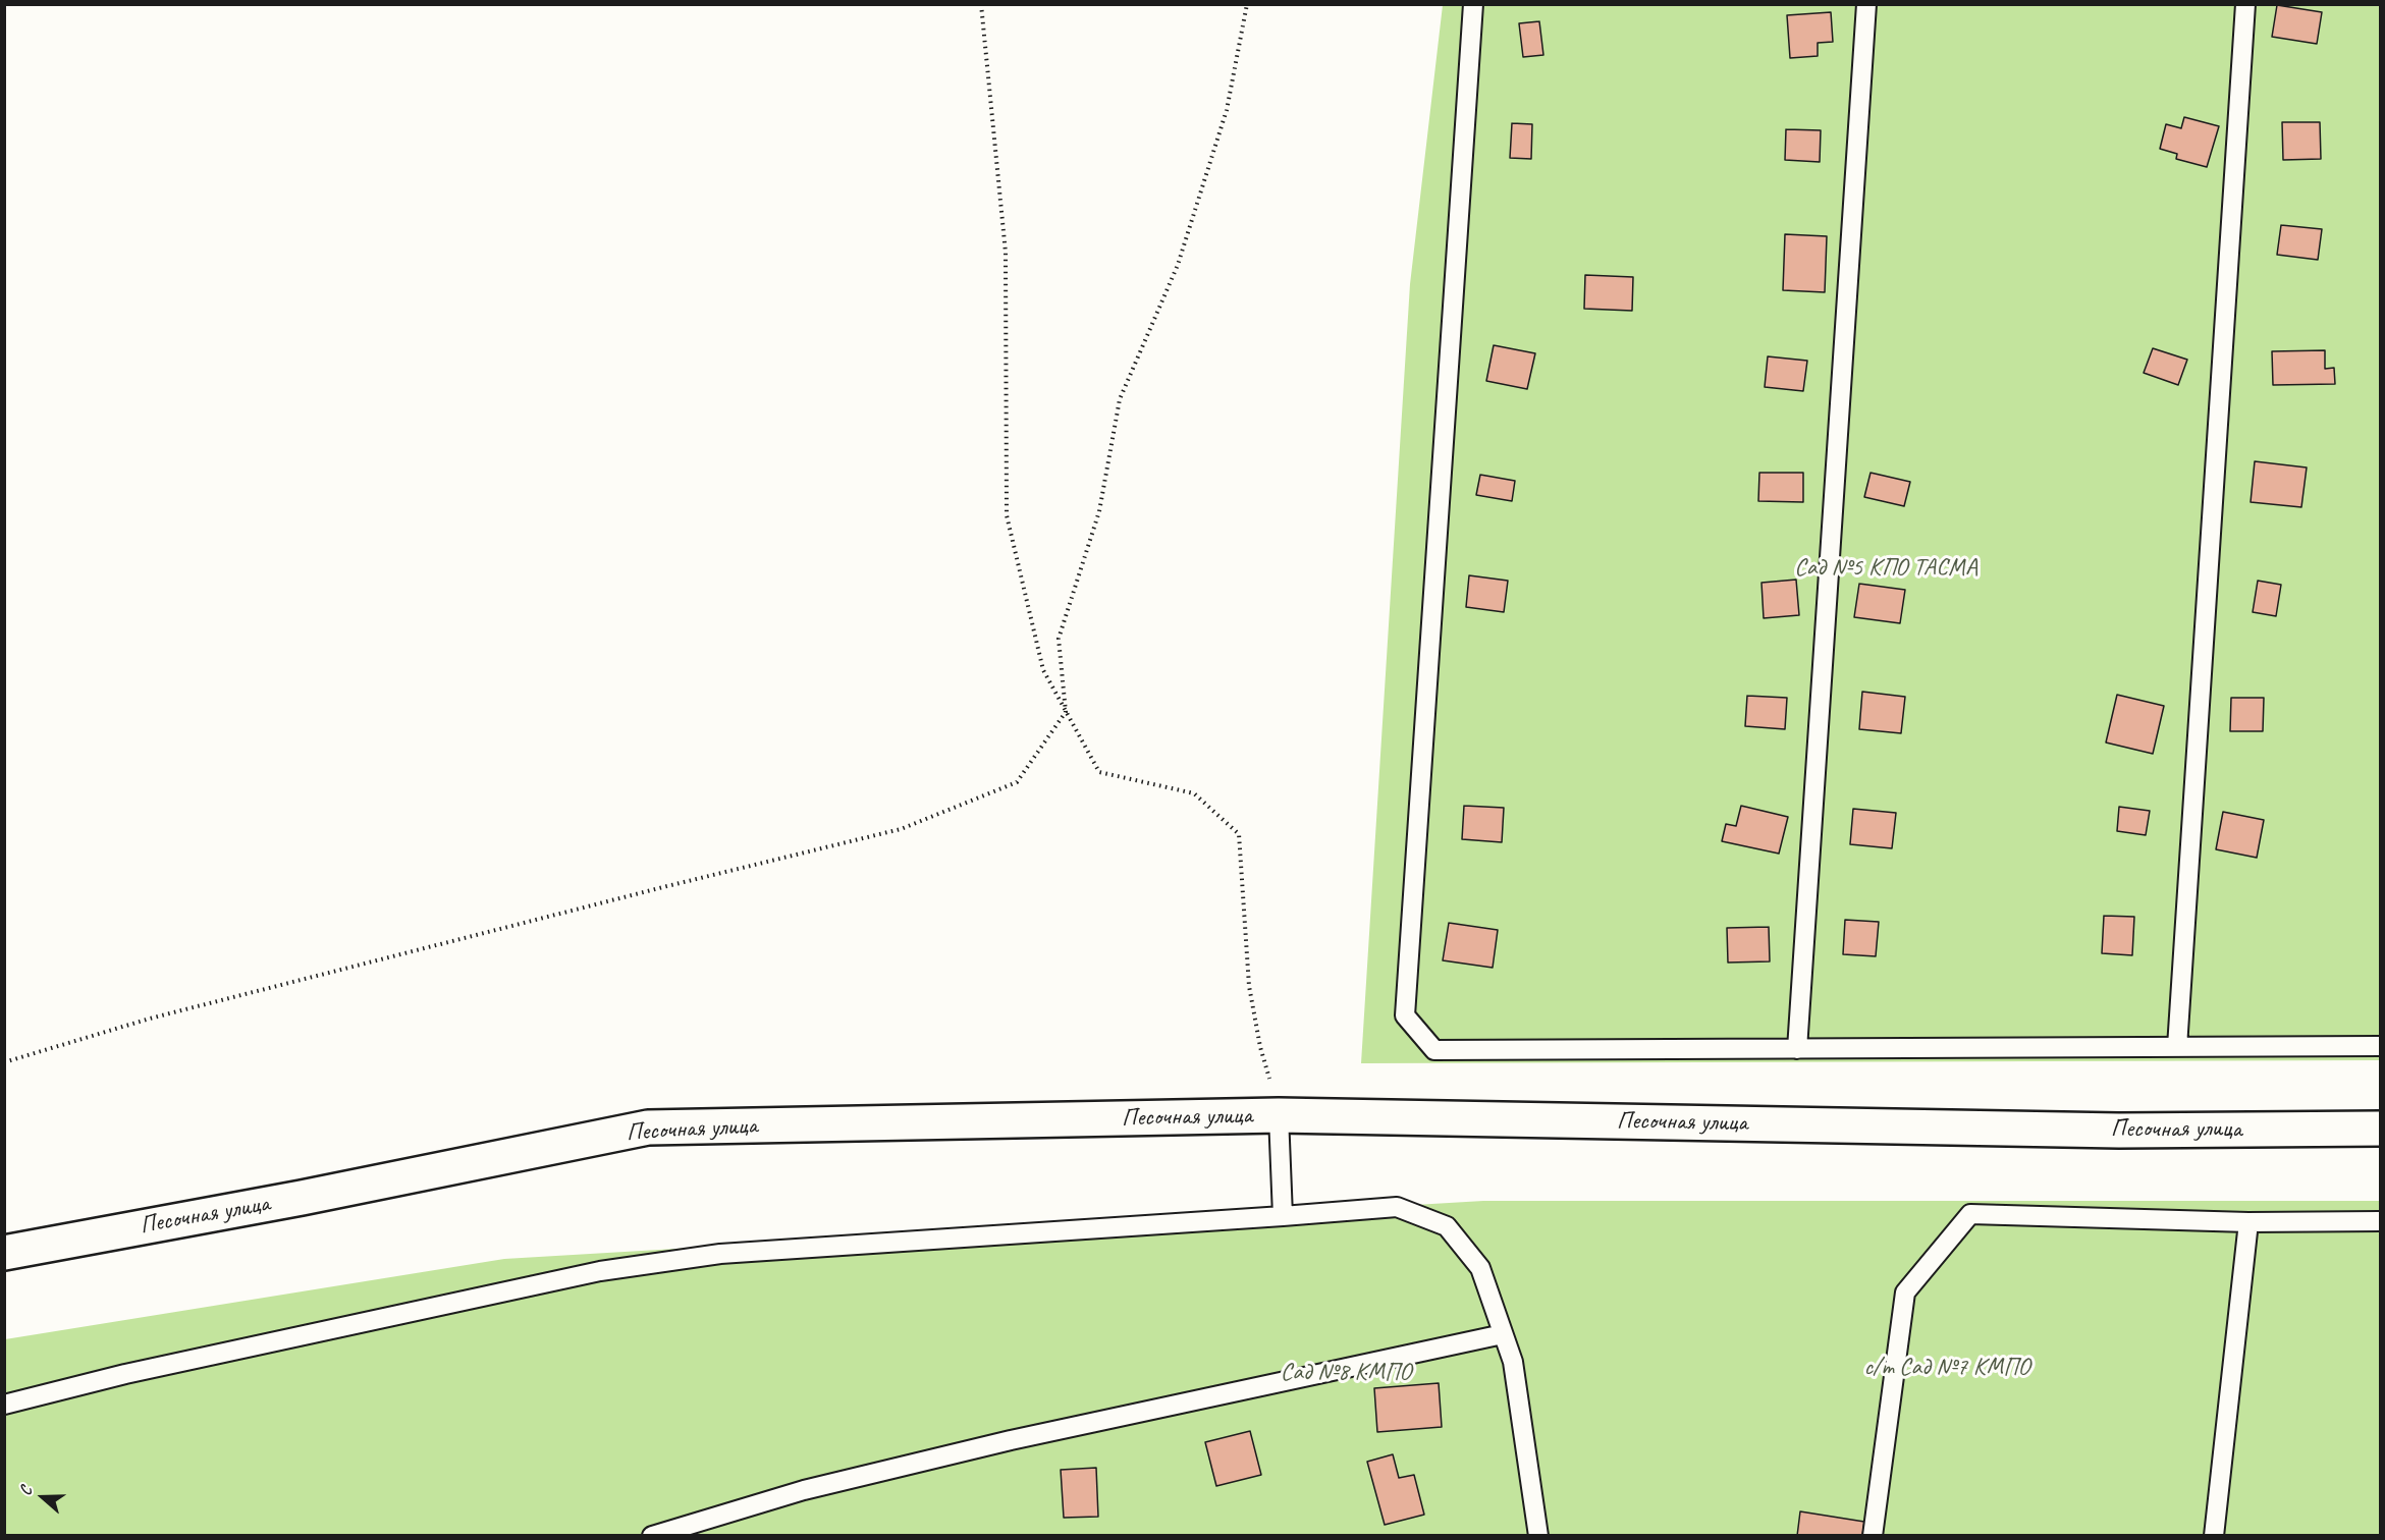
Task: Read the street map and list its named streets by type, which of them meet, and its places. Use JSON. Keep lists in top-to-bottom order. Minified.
{"streets":{"main road":["Песочная улица"]},"parks":["Сад №5 КПО ТАСМА","с/т Сад №7 КМПО","Сад №8 КМПО"],"north":"left"}
